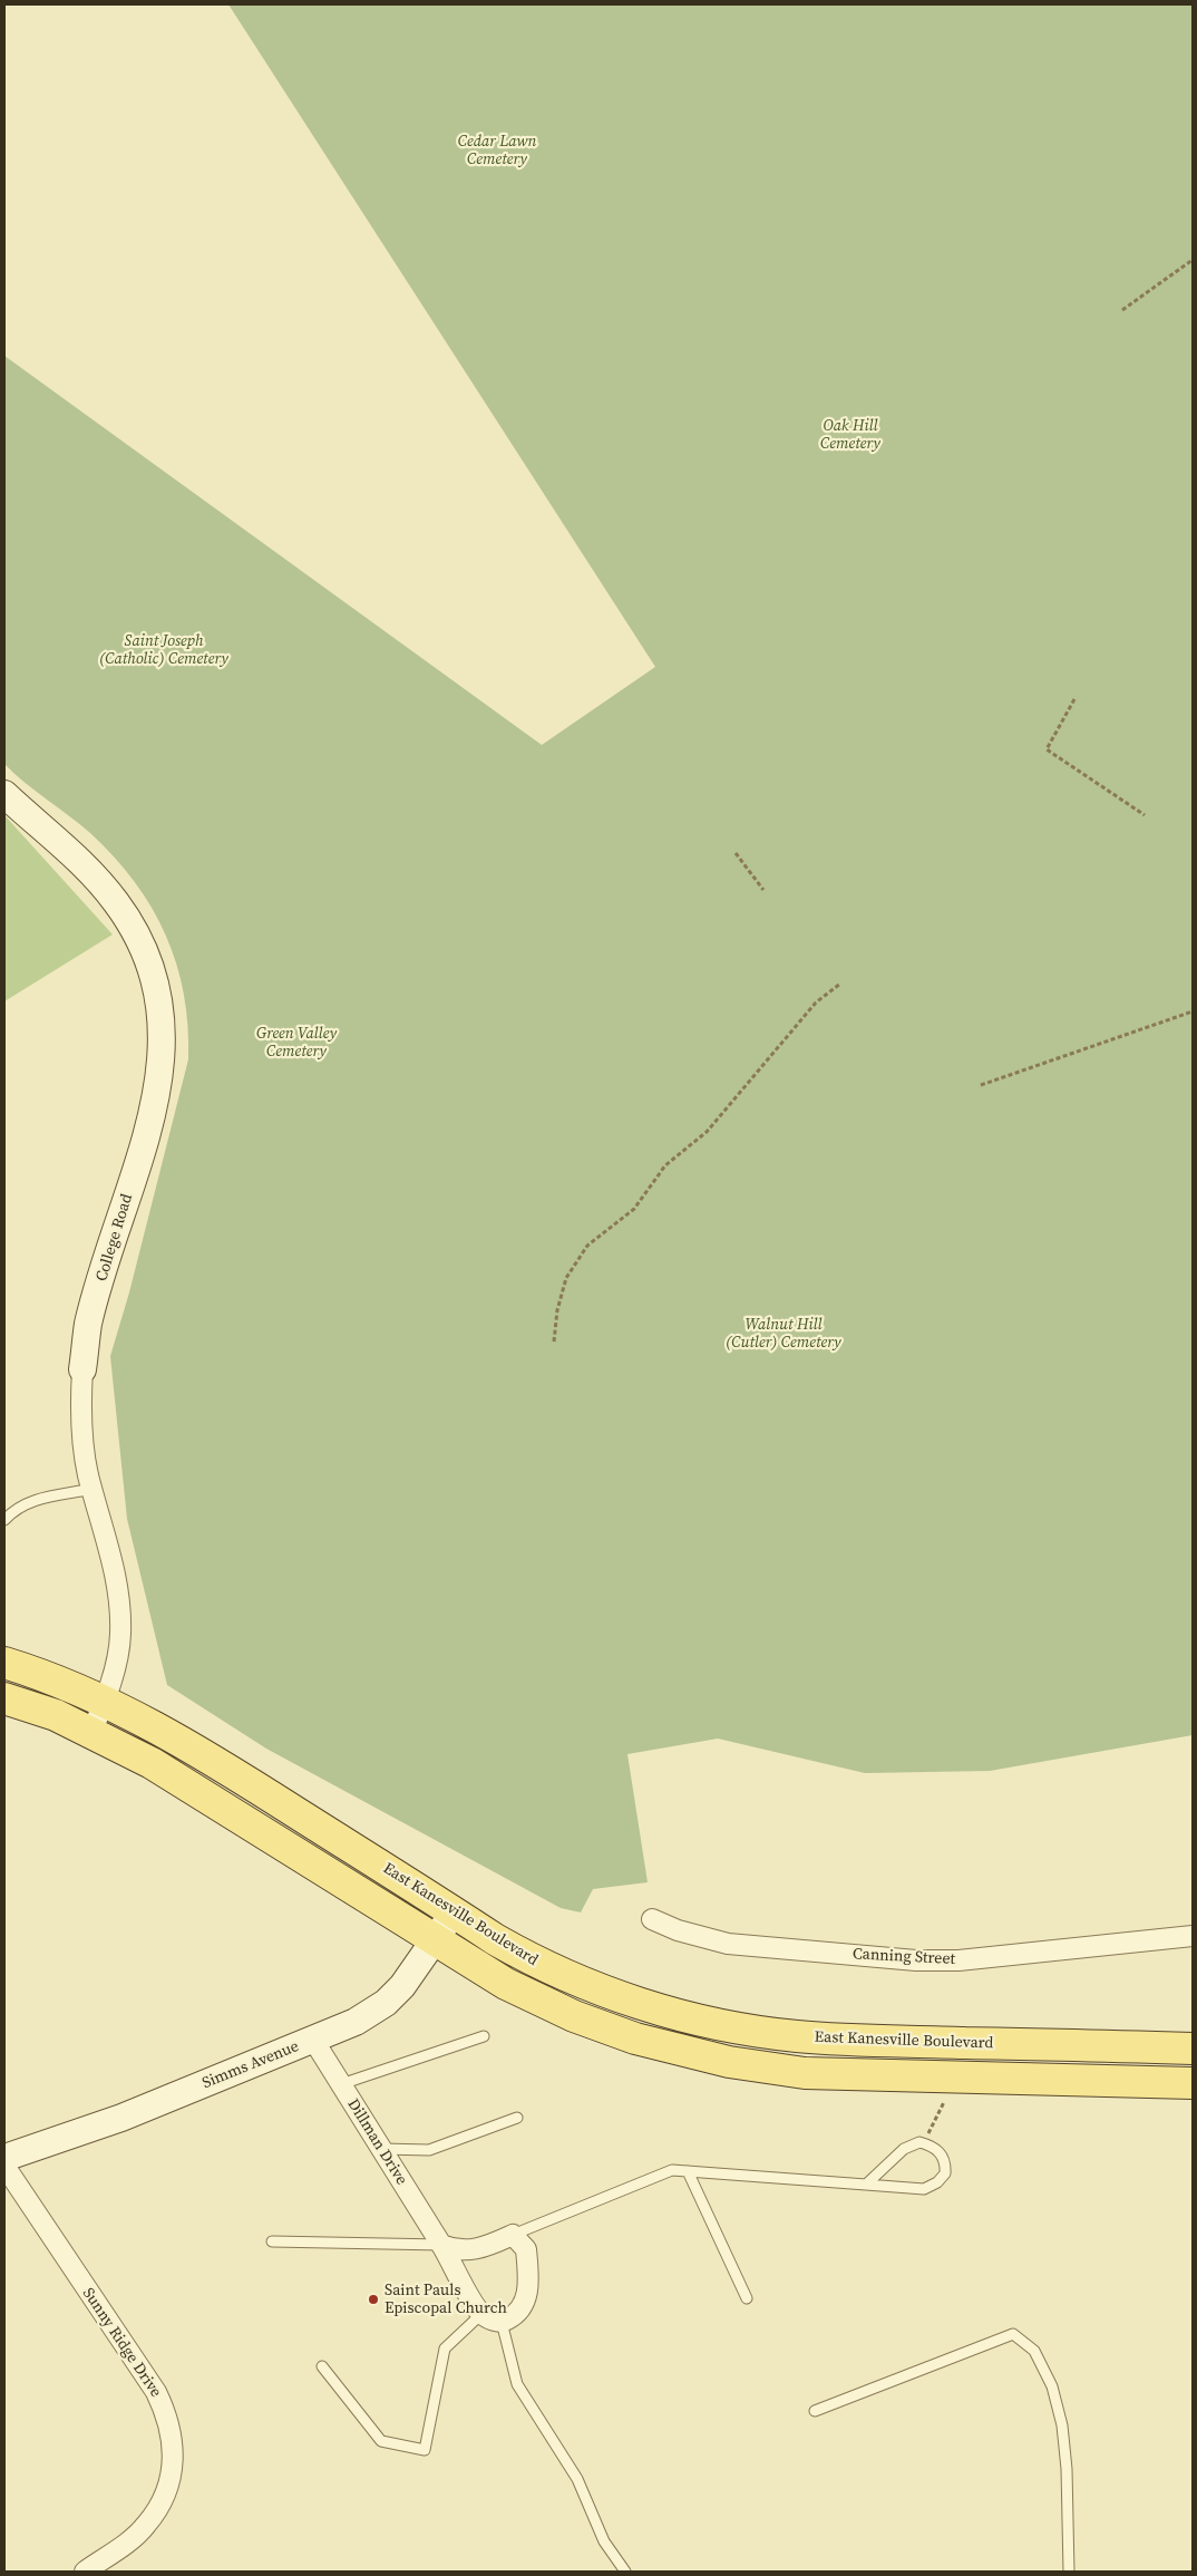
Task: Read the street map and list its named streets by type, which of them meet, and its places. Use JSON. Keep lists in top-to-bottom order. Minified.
{"streets":{"main road":["East Kanesville Boulevard"],"street":["College Road","Canning Street","Simms Avenue","Dillman Drive","Sunny Ridge Drive"]},"crossings":[["College Road","East Kanesville Boulevard"],["East Kanesville Boulevard","Simms Avenue"],["Simms Avenue","Dillman Drive"]],"parks":["Cedar Lawn Cemetery","Oak Hill Cemetery","Saint Joseph (Catholic) Cemetery","Green Valley Cemetery","Walnut Hill (Cutler) Cemetery"],"places":["Saint Pauls Episcopal Church"]}
